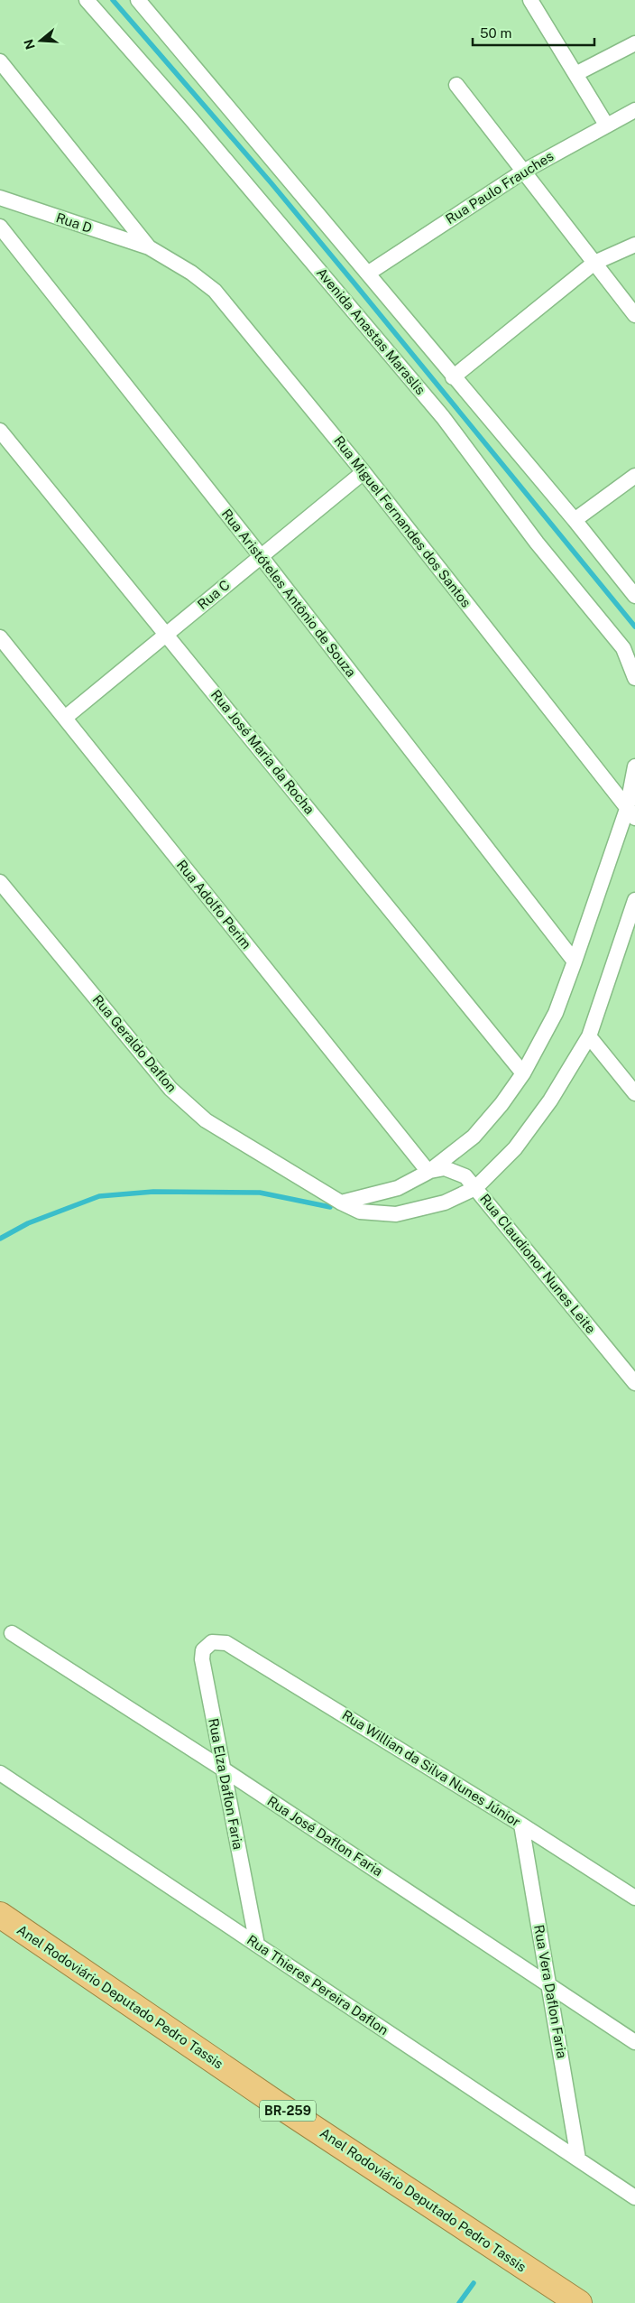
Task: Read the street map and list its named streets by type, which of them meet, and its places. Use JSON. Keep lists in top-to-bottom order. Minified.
{"streets":{"highway":["Anel Rodoviário Deputado Pedro Tassis","BR-259"],"street":["Rua Paulo Frauches","Rua D","Avenida Anastas Maraslis","Rua Miguel Fernandes dos Santos","Rua Aristóteles Antônio de Souza","Rua C","Rua José Maria da Rocha","Rua Adolfo Perim","Rua Geraldo Daflon","Rua Claudionor Nunes Leite","Rua Willian da Silva Nunes Júnior","Rua Elza Daflon Faria","Rua José Daflon Faria","Rua Thieres Pereira Daflon","Rua Vera Daflon Faria"]},"crossings":[["Rua D","Rua Miguel Fernandes dos Santos"],["Rua Miguel Fernandes dos Santos","Rua C"],["Rua Aristóteles Antônio de Souza","Rua C"],["Rua C","Rua José Maria da Rocha"],["Rua C","Rua Adolfo Perim"],["Rua Adolfo Perim","Rua Claudionor Nunes Leite"],["Rua Geraldo Daflon","Rua Claudionor Nunes Leite"],["Rua Willian da Silva Nunes Júnior","Rua Elza Daflon Faria"],["Rua Willian da Silva Nunes Júnior","Rua Vera Daflon Faria"],["Rua Elza Daflon Faria","Rua José Daflon Faria"],["Rua Elza Daflon Faria","Rua Thieres Pereira Daflon"],["Rua José Daflon Faria","Rua Vera Daflon Faria"],["Rua Thieres Pereira Daflon","Rua Vera Daflon Faria"]],"scale_bar":"50 m","north":"left"}
